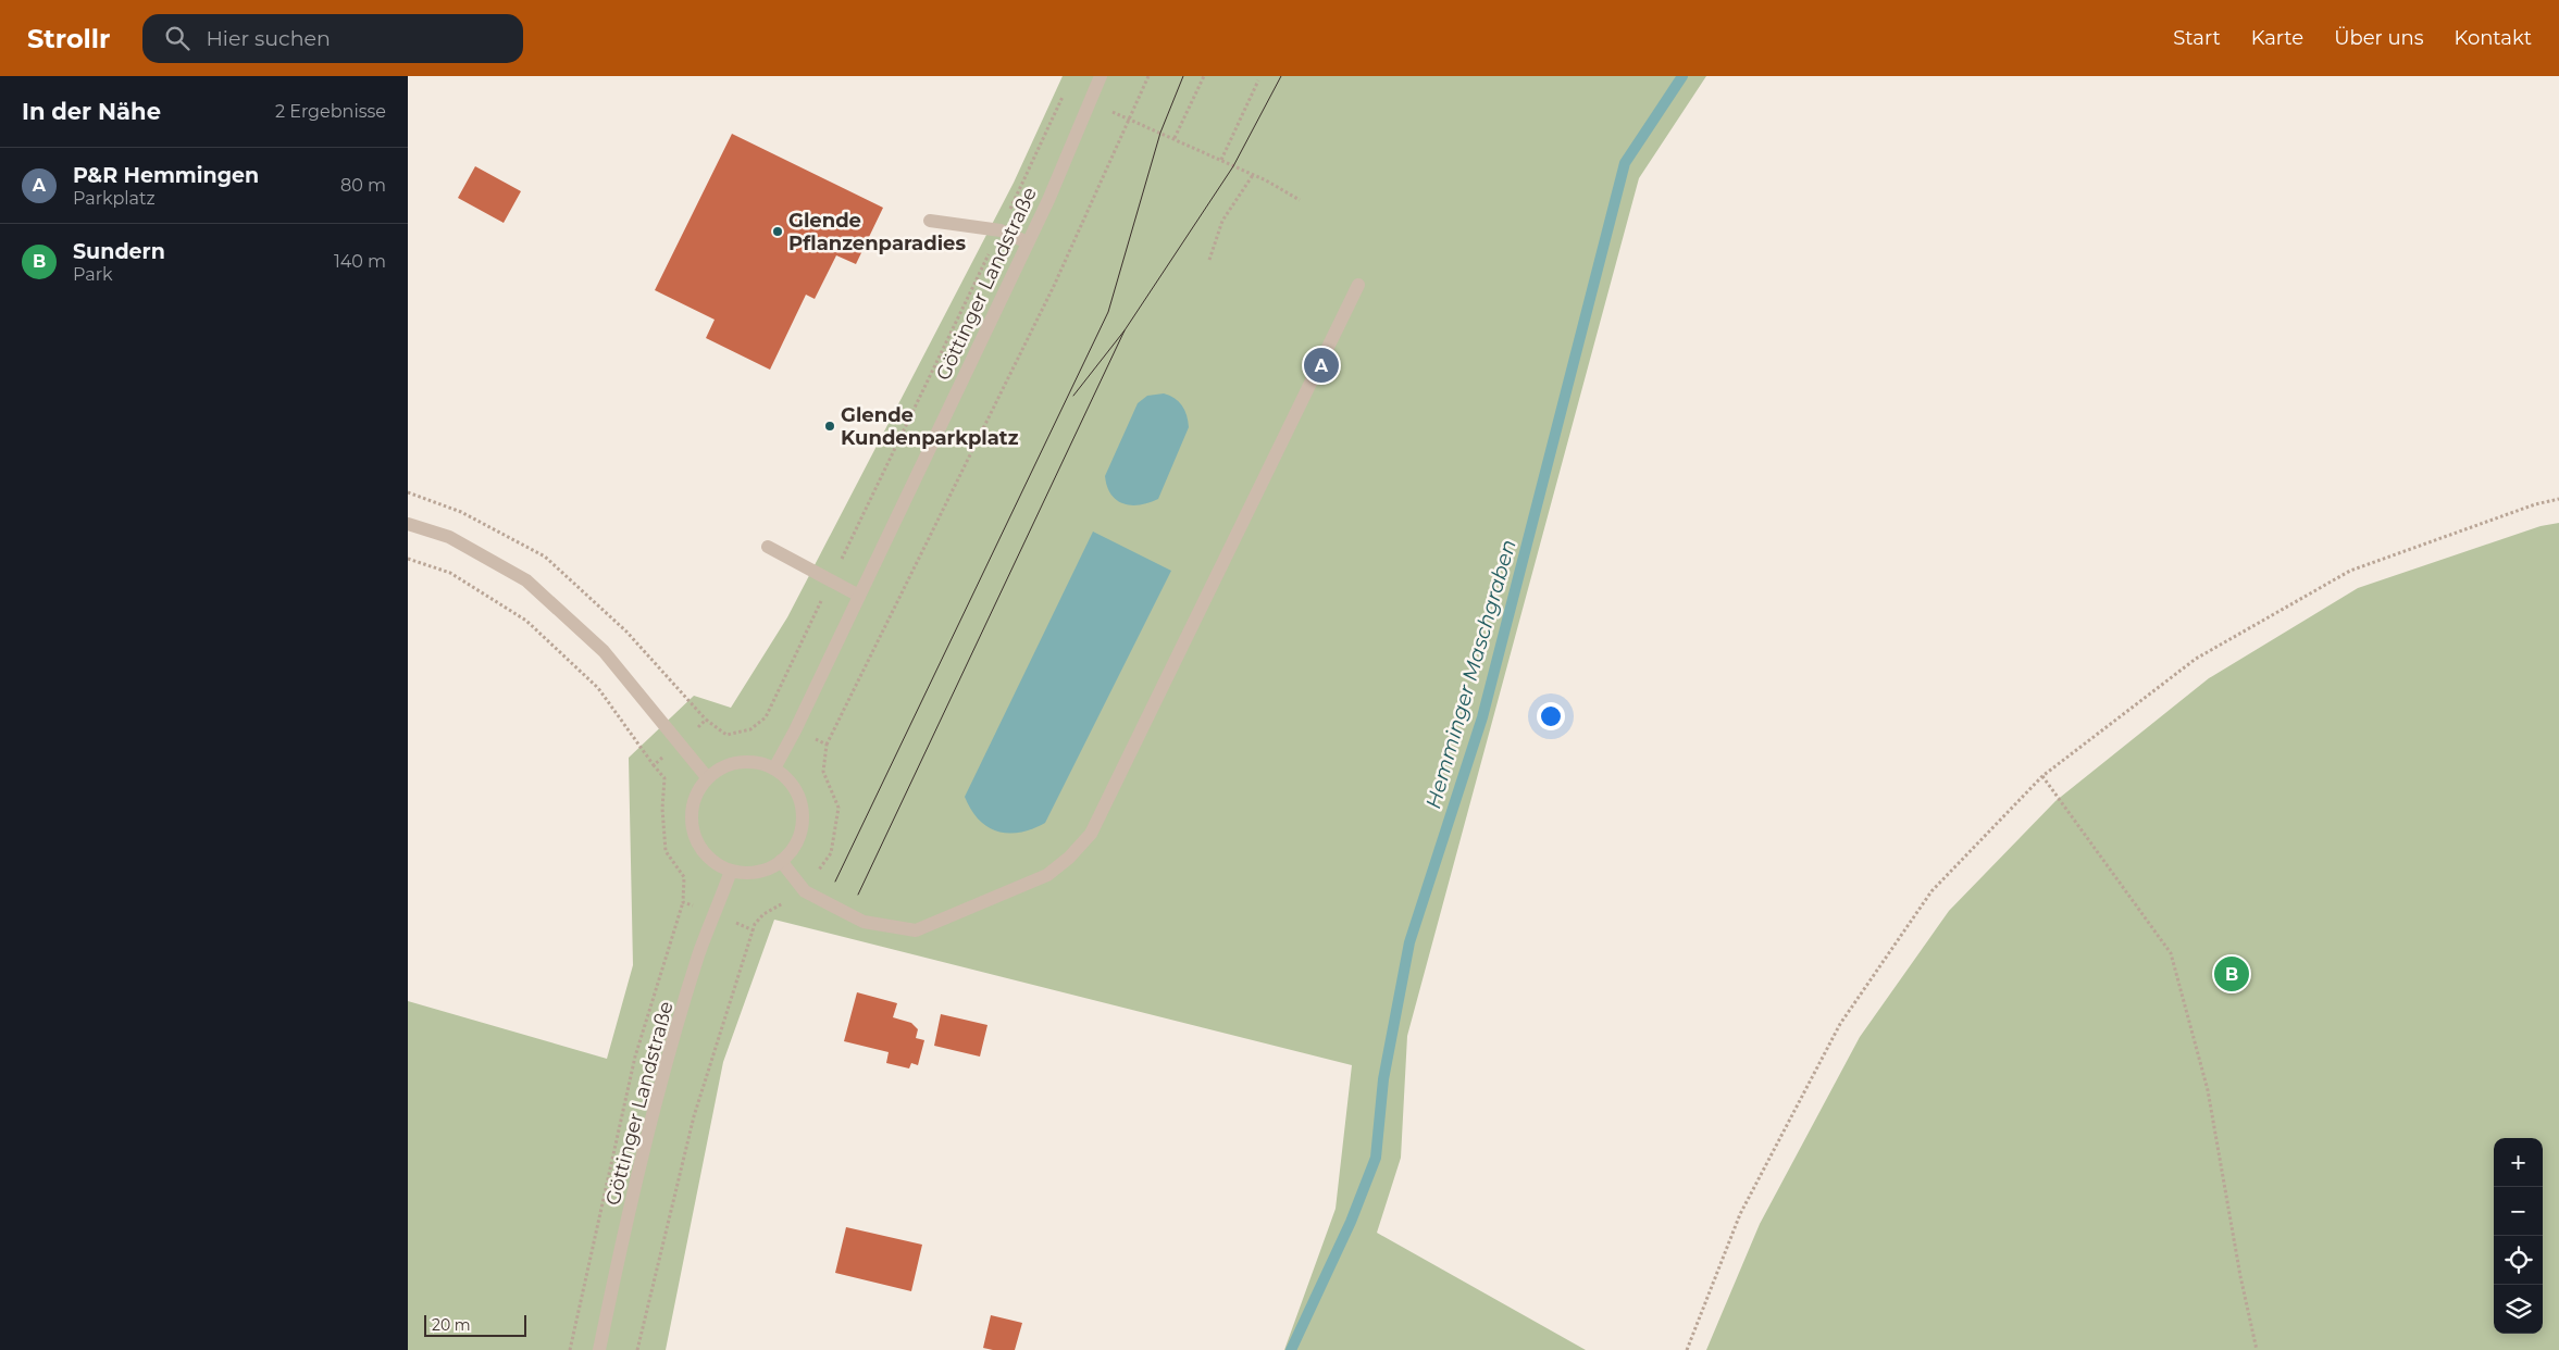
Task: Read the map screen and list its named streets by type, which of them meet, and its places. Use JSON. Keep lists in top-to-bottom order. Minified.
{"streets":{"street":["Göttinger Landstraße"]},"water":["Hemminger Maschgraben"],"places":["Glende Pflanzenparadies","Glende Kundenparkplatz"],"scale_bar":"20 m","page":{"header":"Strollr","search":"Hier suchen","nav":["Start","Karte","Über uns","Kontakt"],"heading":["In der Nähe","2 Ergebnisse"],"list":[{"mark":"A","name":"P&R Hemmingen","note":"Parkplatz","value":"80 m"},{"mark":"B","name":"Sundern","note":"Park","value":"140 m"}],"pins":["A","B"],"map_buttons":["+","−"],"scale":"20 m"}}
